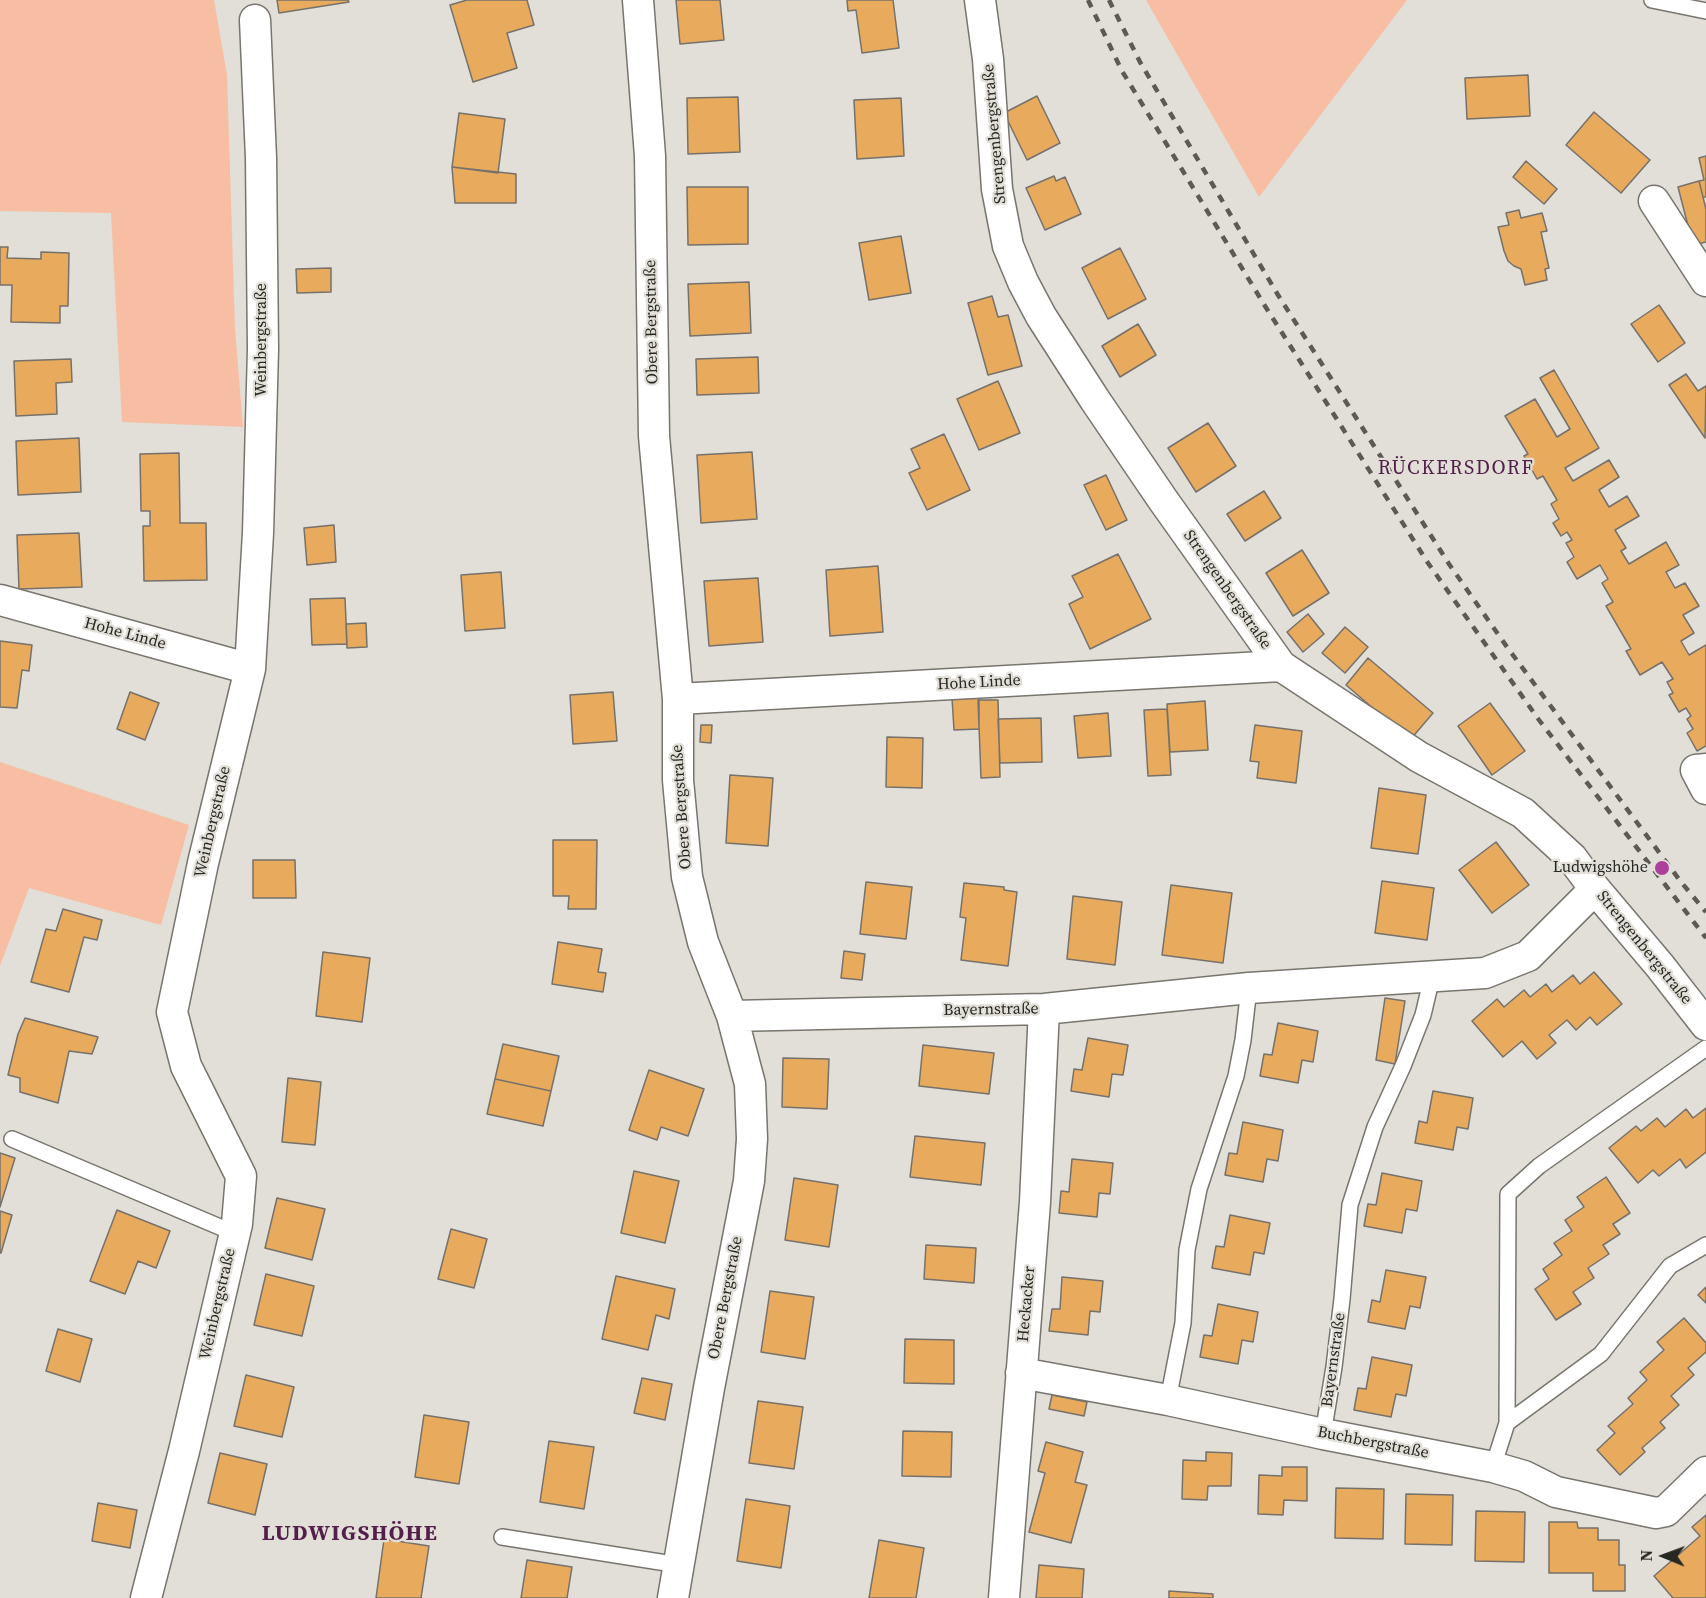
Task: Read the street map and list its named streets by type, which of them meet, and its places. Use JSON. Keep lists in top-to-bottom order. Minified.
{"streets":{"street":["Strengenbergstraße","Obere Bergstraße","Weinbergstraße","Hohe Linde","Bayernstraße","Heckacker","Buchbergstraße"]},"crossings":[["Strengenbergstraße","Hohe Linde"],["Strengenbergstraße","Bayernstraße"],["Obere Bergstraße","Hohe Linde"],["Obere Bergstraße","Bayernstraße"],["Weinbergstraße","Hohe Linde"],["Bayernstraße","Heckacker"],["Bayernstraße","Buchbergstraße"],["Heckacker","Buchbergstraße"]],"districts":["RÜCKERSDORF","LUDWIGSHÖHE"],"places":["Ludwigshöhe"],"north":"left"}
